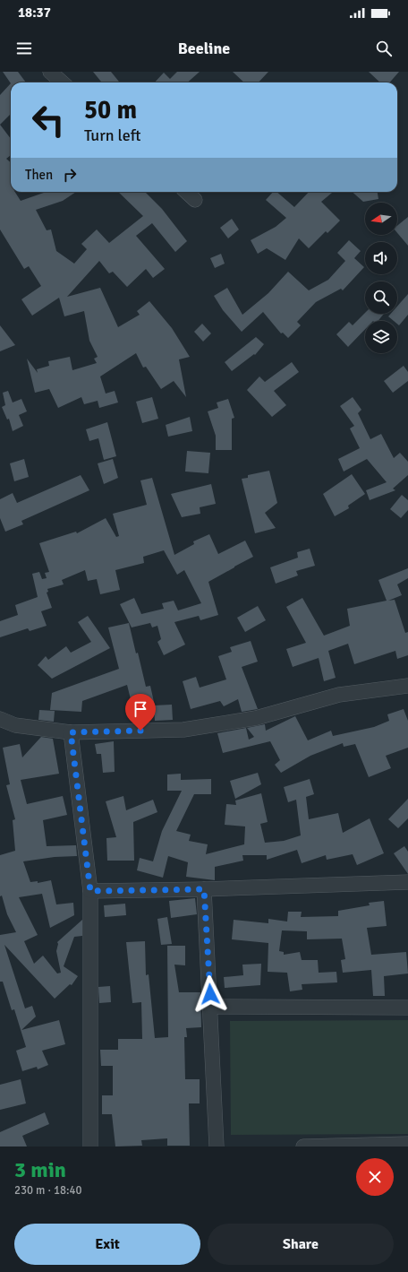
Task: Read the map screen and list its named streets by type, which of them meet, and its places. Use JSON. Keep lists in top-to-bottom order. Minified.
{"north":"left","page":{"status":"18:37","header":"Beeline","turn":["50 m","Turn left"],"then":"Then","heading":["3 min","230 m · 18:40"],"buttons":["Exit","Share"]}}
